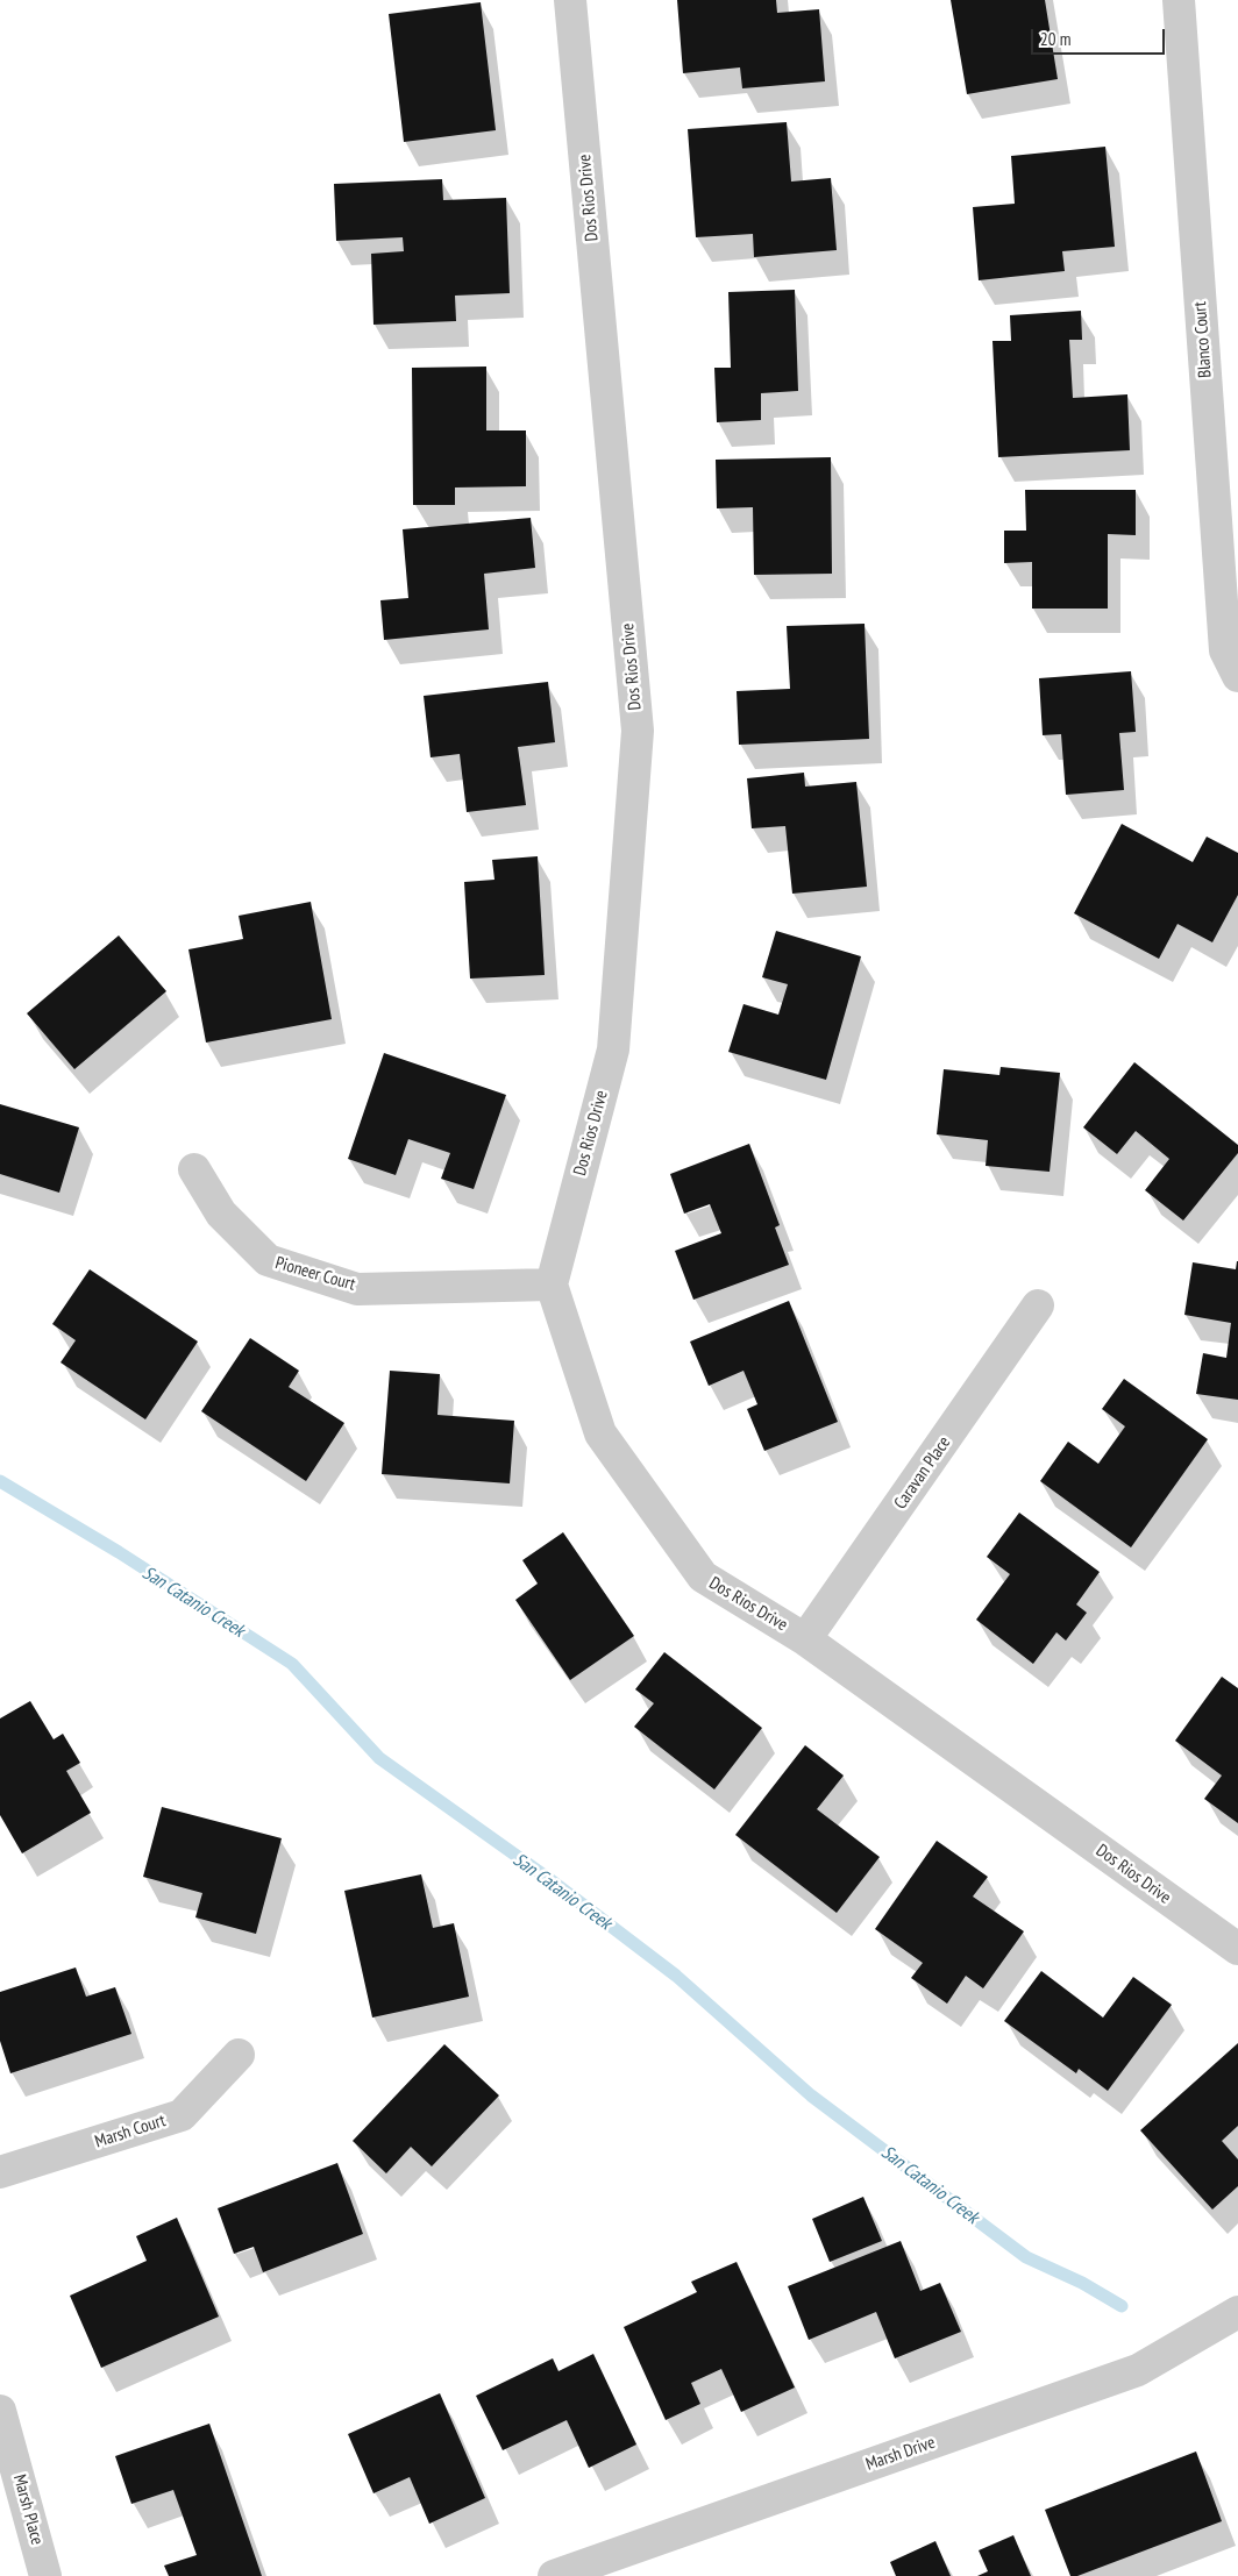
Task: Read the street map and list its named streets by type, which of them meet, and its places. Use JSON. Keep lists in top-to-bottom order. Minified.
{"streets":{"street":["Dos Rios Drive","Blanco Court","Pioneer Court","Caravan Place","Marsh Court","Marsh Drive","Marsh Place"]},"crossings":[["Dos Rios Drive","Pioneer Court"],["Dos Rios Drive","Caravan Place"]],"water":["San Catanio Creek"],"scale_bar":"20 m"}
